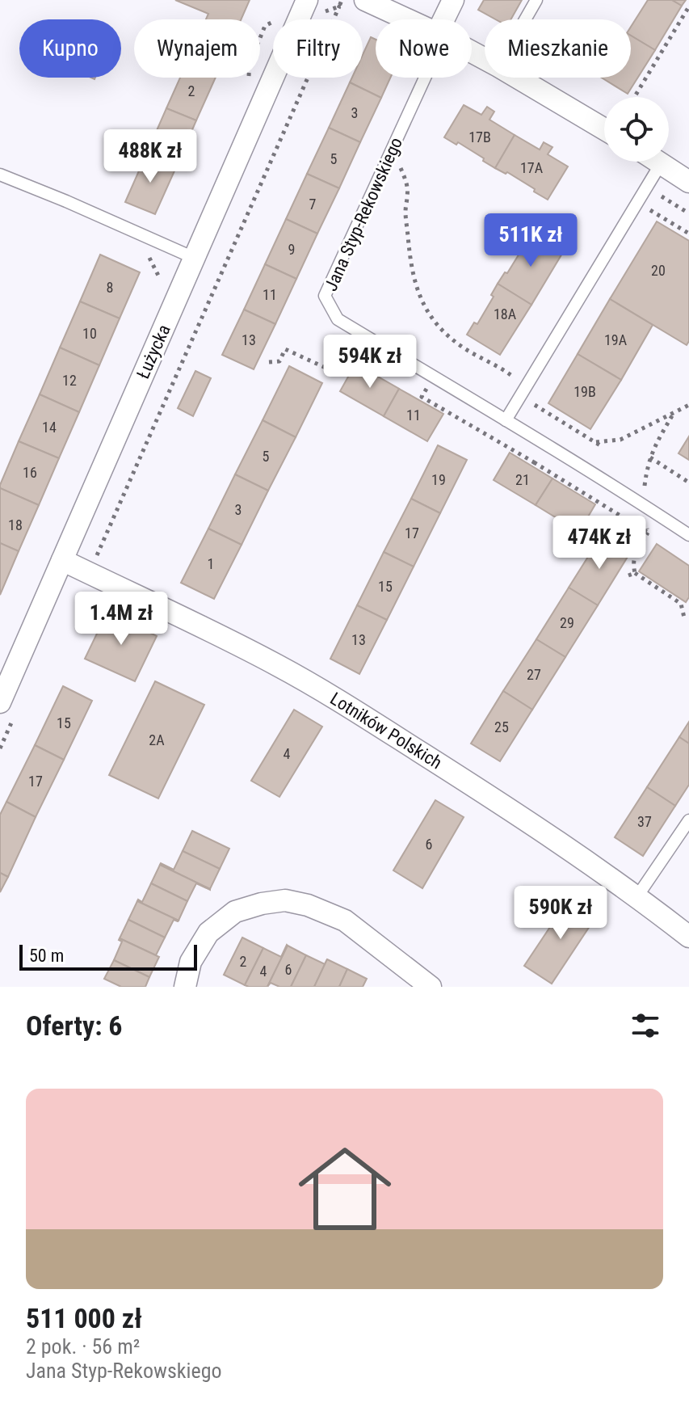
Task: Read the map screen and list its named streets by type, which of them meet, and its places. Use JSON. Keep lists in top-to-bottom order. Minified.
{"streets":{"street":["Łużycka","Lotników Polskich"],"lane":["Jana Styp-Rekowskiego"]},"crossings":[["Łużycka","Lotników Polskich"]],"house_numbers":["2","3","17B","5","17A","7","9","20","8","11","18A","10","13","19A","12","19B","11","14","5","16","19","21","3","18","17","1","15","29","13","27","15","25","2A","4","17","37","6","2","6","4"],"scale_bar":"50 m","page":{"chip":["Kupno","Wynajem","Filtry","Nowe","Mieszkanie"],"price":["488K zł","511K zł","594K zł","474K zł","1.4M zł","590K zł"],"scale":"50 m","heading":"Oferty: 6","list":[{"name":"511 000 zł","note":"2 pok. · 56 m² · Jana Styp-Rekowskiego"}]}}
